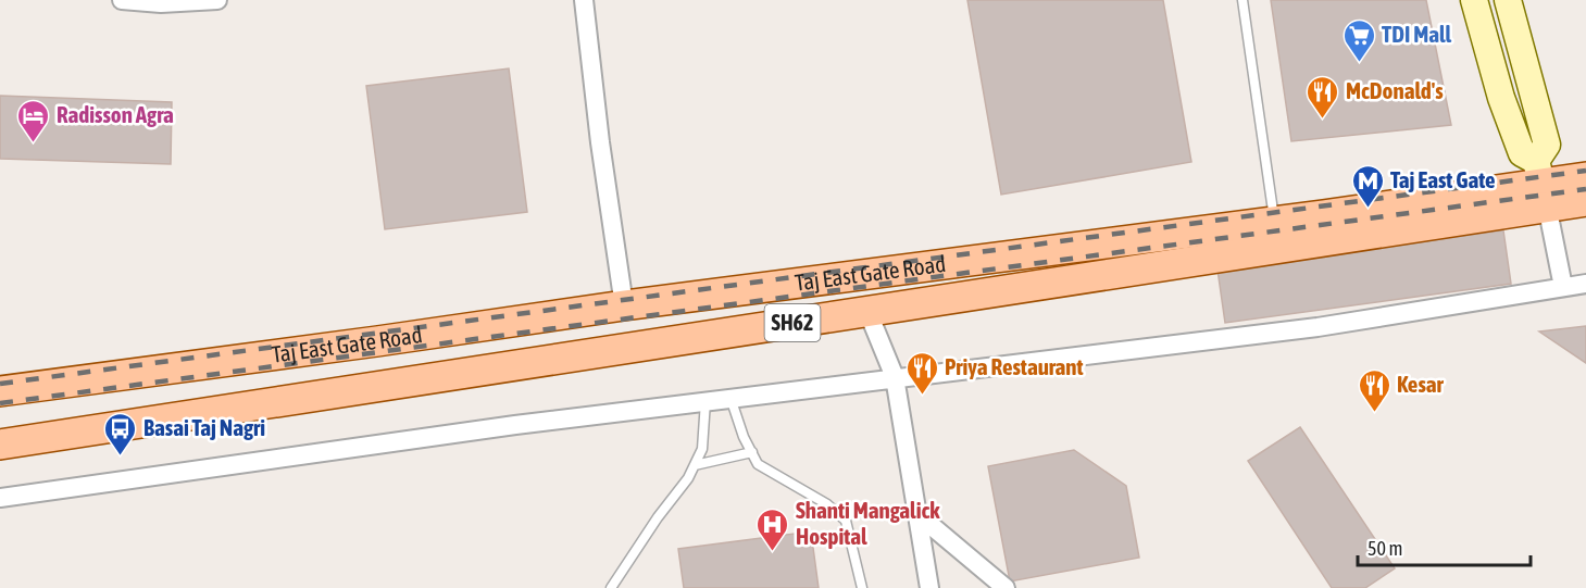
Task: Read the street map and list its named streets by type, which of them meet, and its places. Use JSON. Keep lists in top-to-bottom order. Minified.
{"streets":{"main road":["Taj East Gate Road","SH62"]},"crossings":[["Taj East Gate Road","SH62"]],"places":{"supermarket":["TDI Mall"],"restaurant":["McDonald's","Priya Restaurant","Kesar"],"hotel":["Radisson Agra"],"metro station":["Taj East Gate"],"bus stop":["Basai Taj Nagri"],"hospital":["Shanti Mangalick Hospital"]},"scale_bar":"50 m"}
